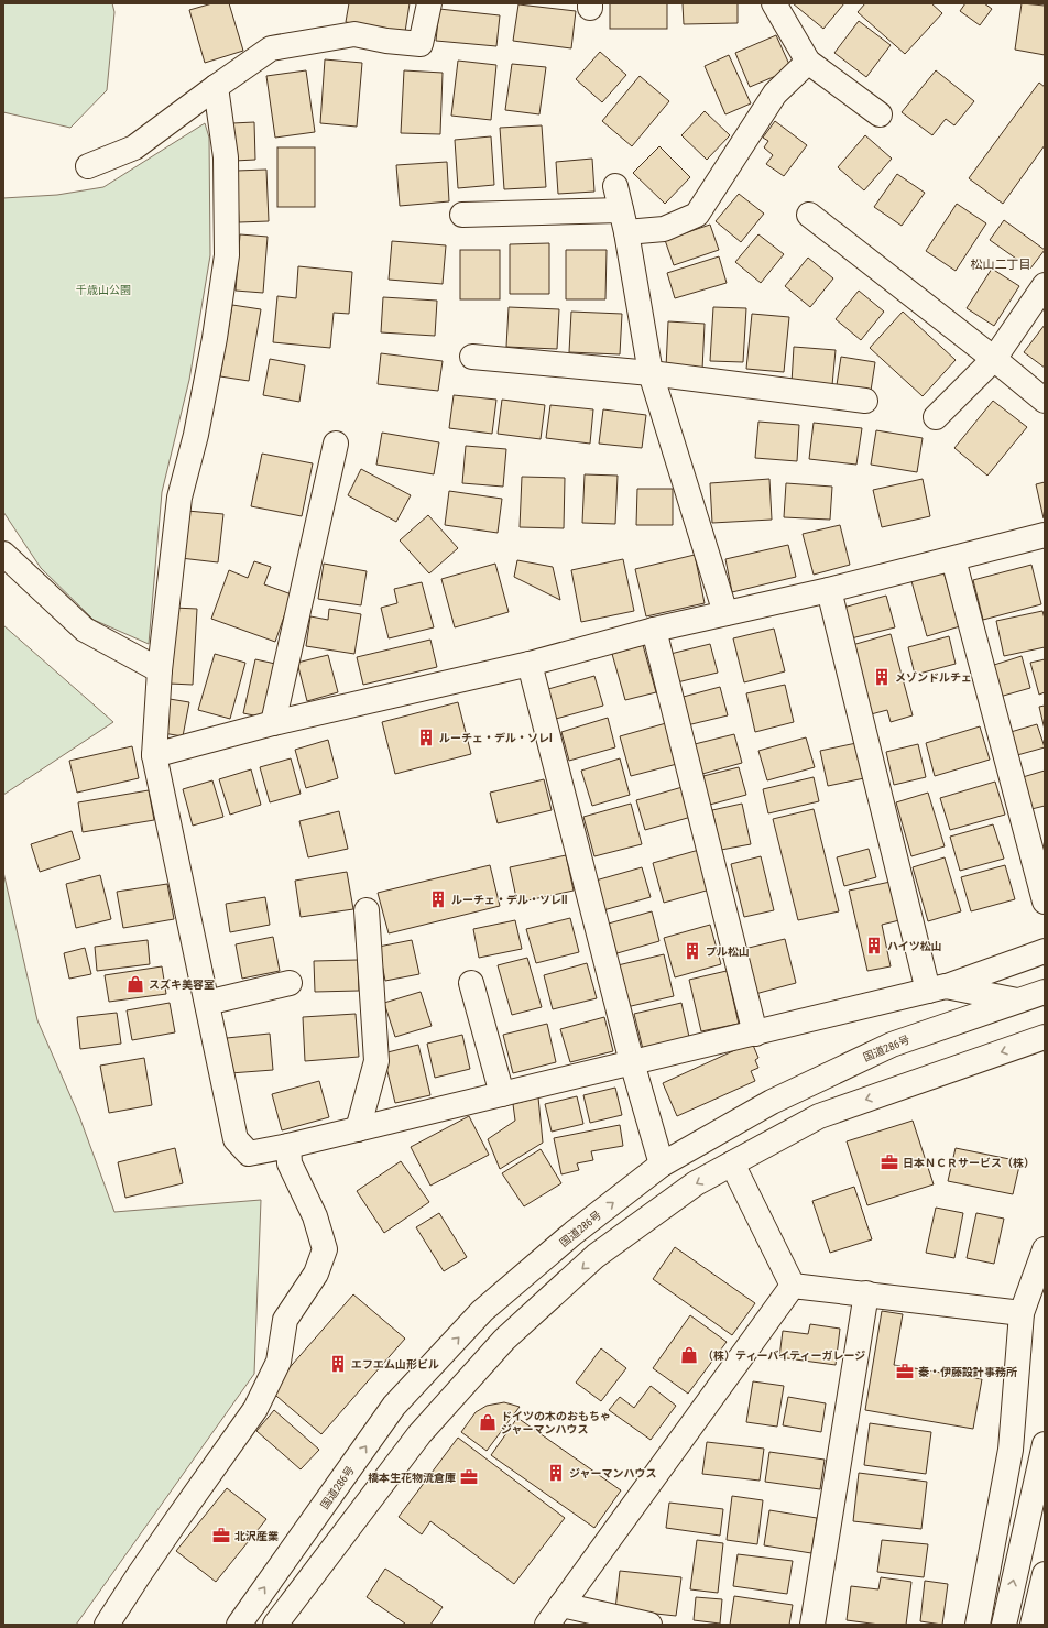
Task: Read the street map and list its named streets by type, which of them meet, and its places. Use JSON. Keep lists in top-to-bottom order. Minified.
{"streets":{"main road":["国道286号"]},"districts":["松山二丁目"],"parks":["千歳山公園"],"places":{"building":["メゾンドルチェ","ルーチェ・デル・ソレI","ルーチェ・デル・ソレII","ハイツ松山","プル松山","エフエム山形ビル","ジャーマンハウス"],"shop":["スズキ美容室","（株）ティーバイティーガレージ","ドイツの木のおもちゃ ジャーマンハウス"],"office":["日本ＮＣＲサービス（株）","秦・伊藤設計事務所","橋本生花物流倉庫","北沢産業"]}}
